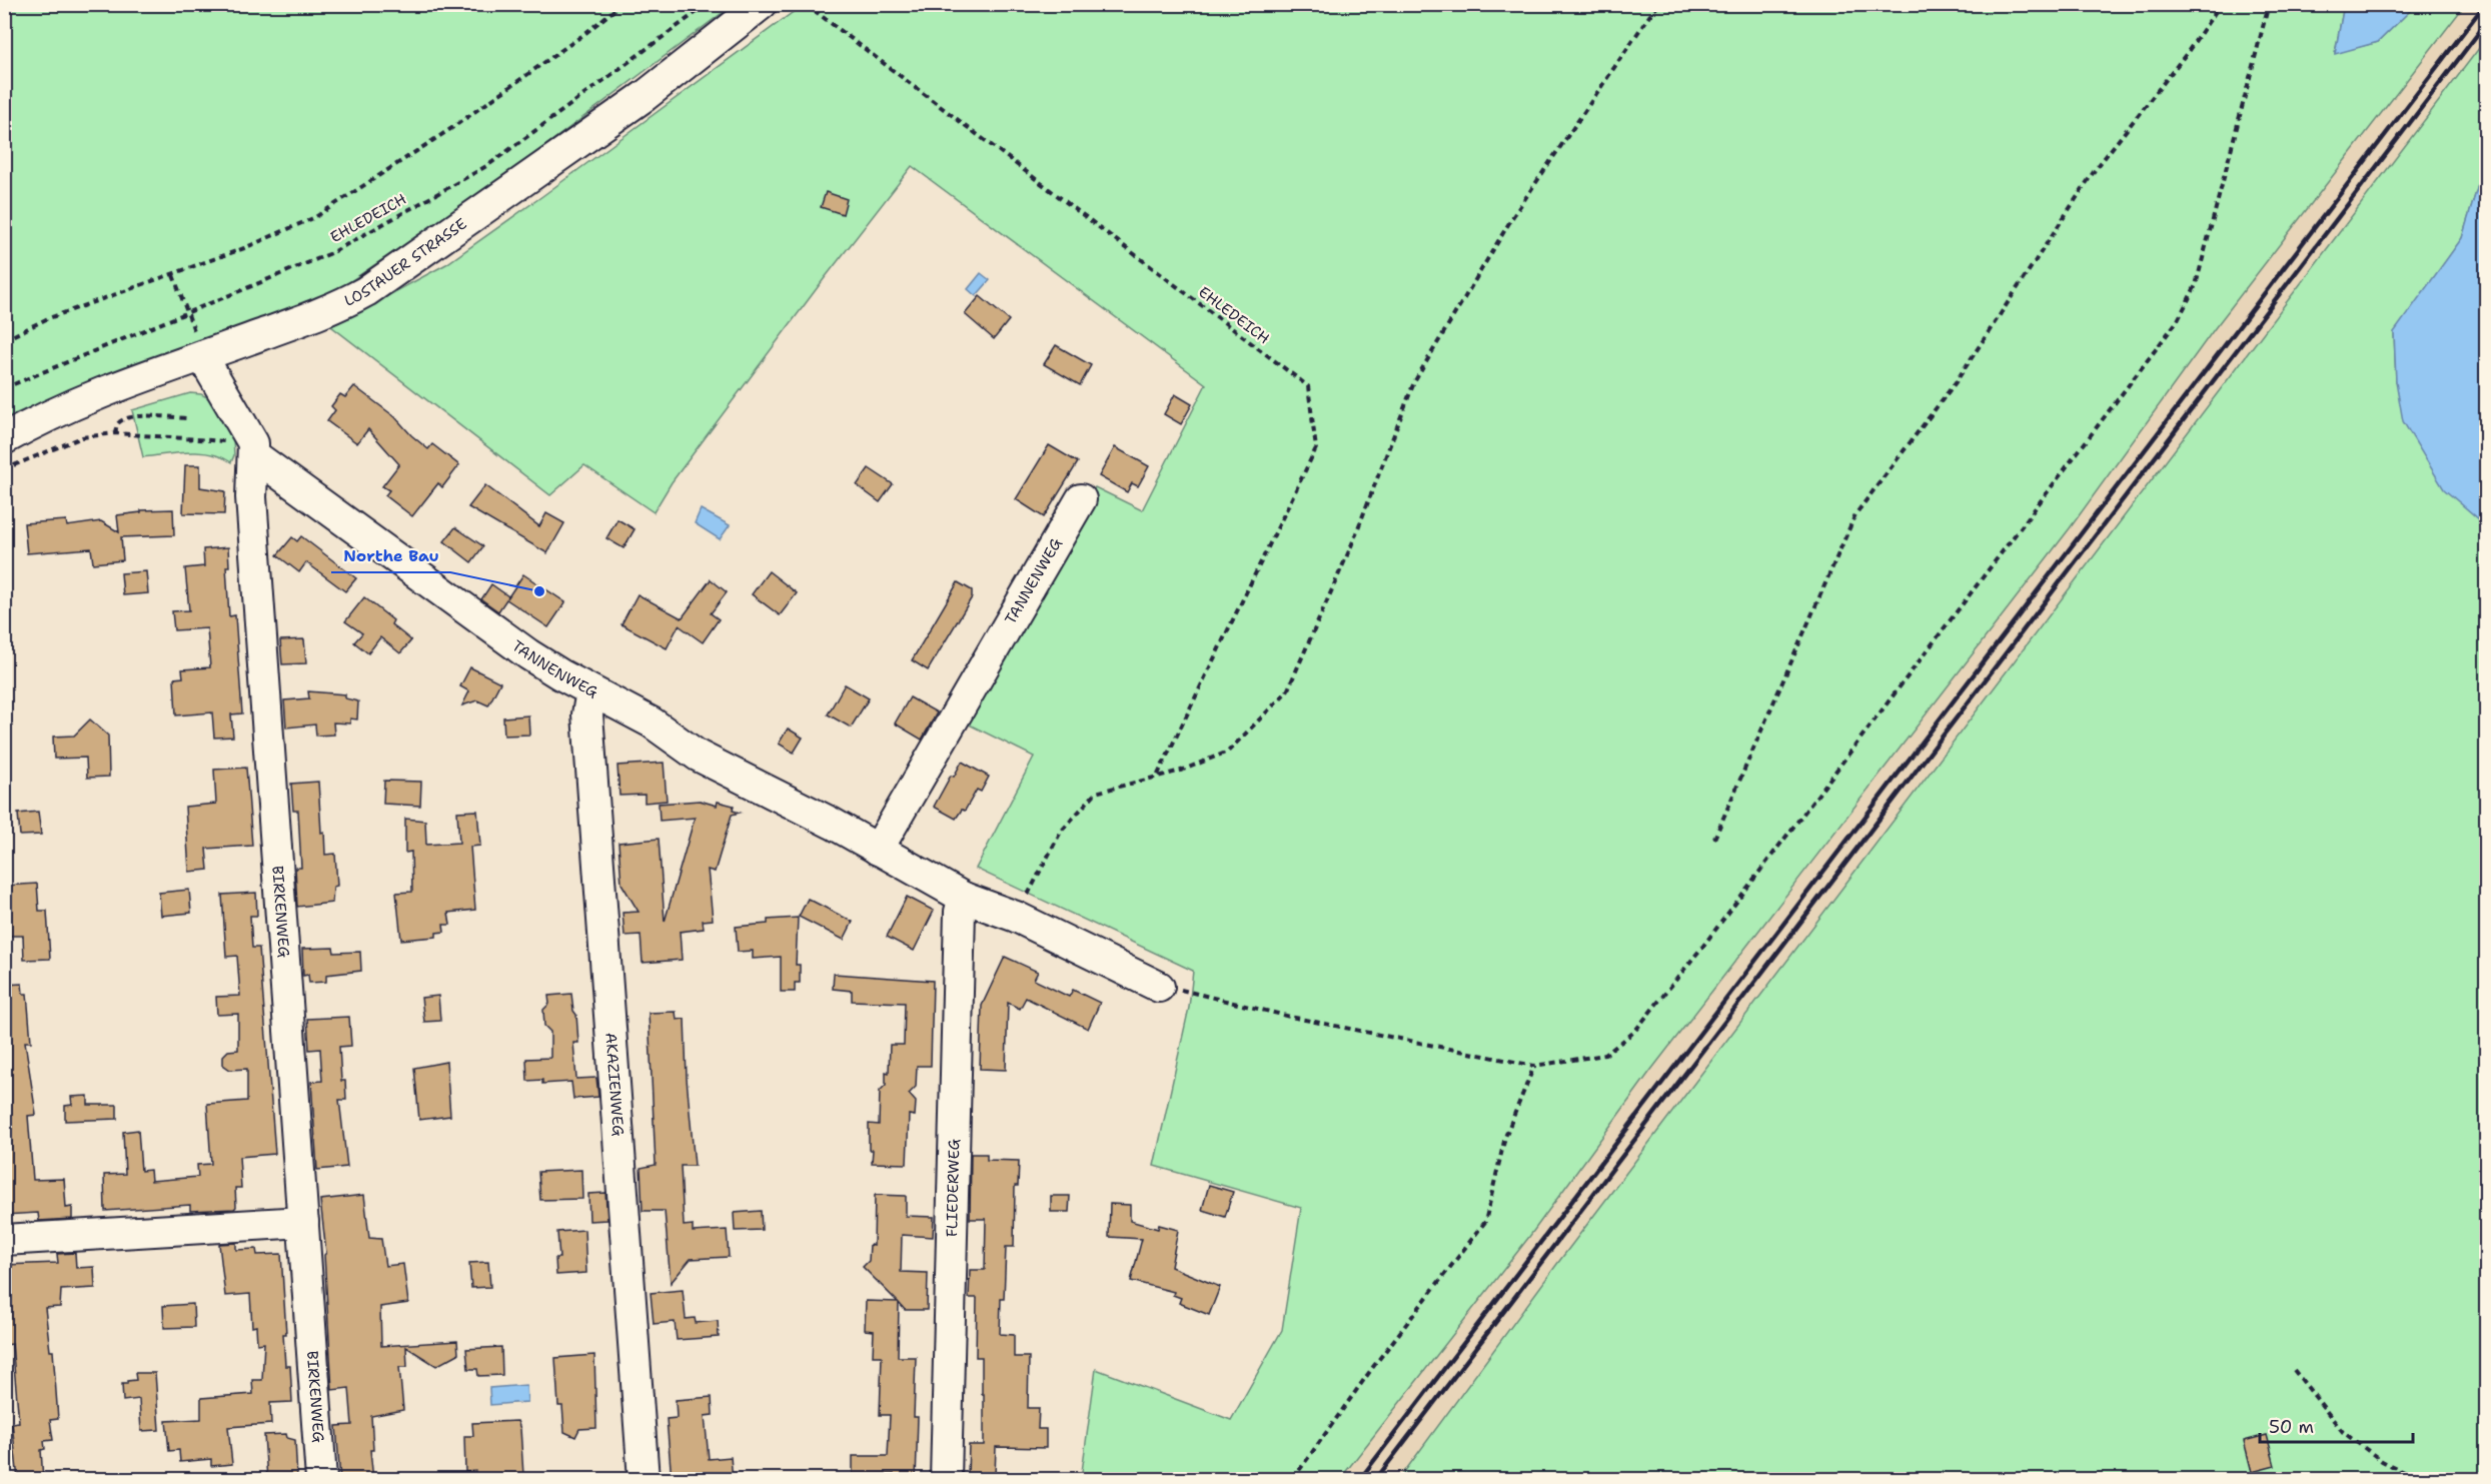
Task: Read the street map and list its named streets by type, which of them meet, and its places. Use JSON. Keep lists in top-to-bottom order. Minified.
{"streets":{"street":["LOSTAUER STRASSE","TANNENWEG","BIRKENWEG","AKAZIENWEG","FLIEDERWEG"],"path":["EHLEDEICH"]},"crossings":[["TANNENWEG","BIRKENWEG"],["TANNENWEG","AKAZIENWEG"],["TANNENWEG","FLIEDERWEG"]],"places":["Northe Bau"],"scale_bar":"50 m"}
